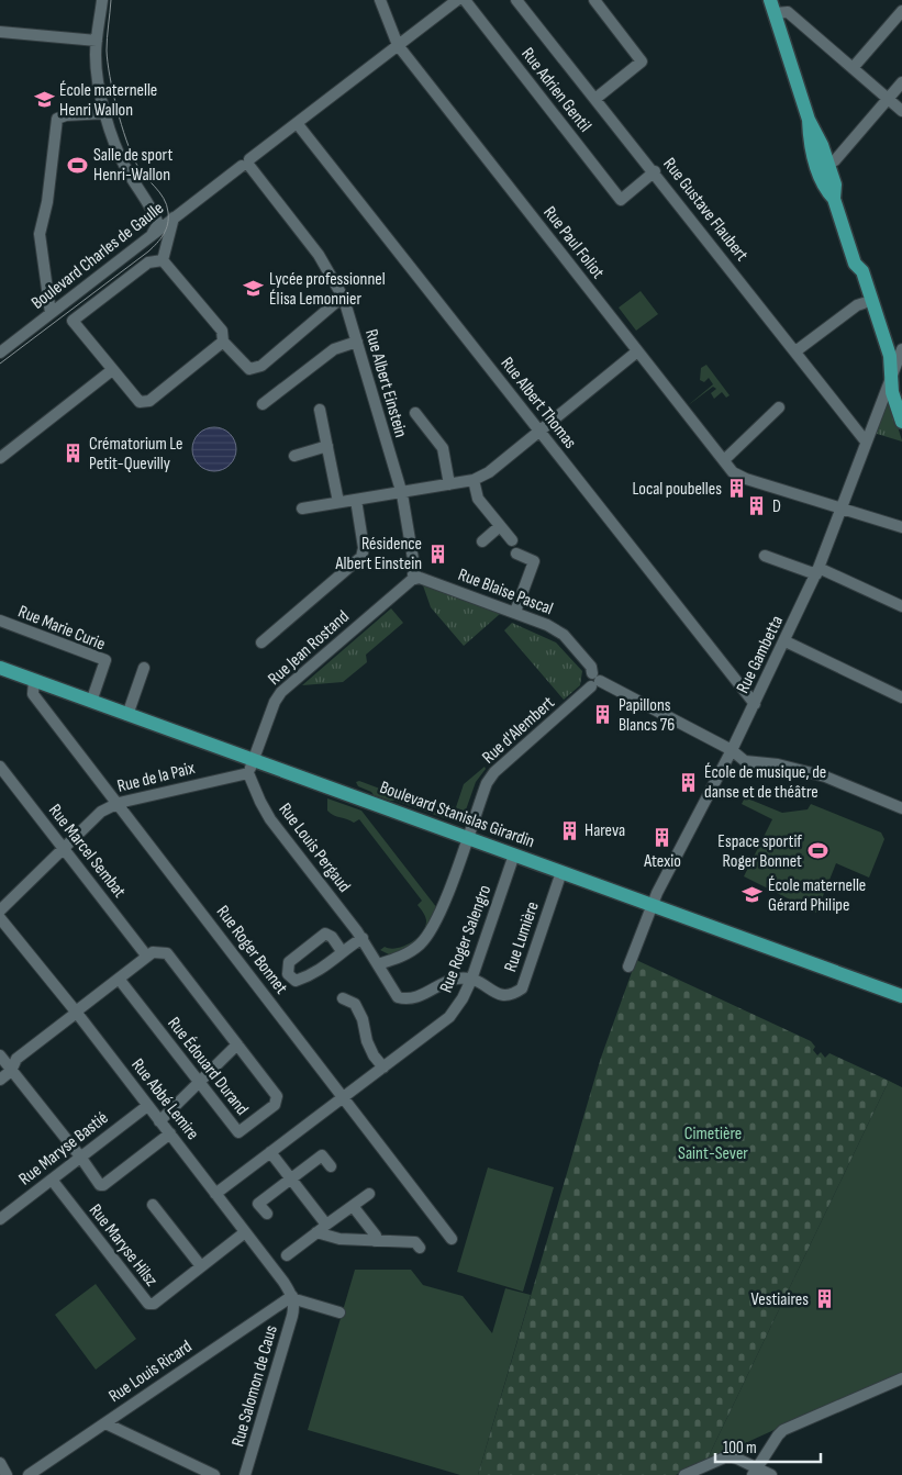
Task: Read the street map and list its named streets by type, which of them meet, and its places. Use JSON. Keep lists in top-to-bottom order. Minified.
{"streets":{"main road":["Boulevard Stanislas Girardin"],"street":["Rue Adrien Gentil","Rue Gustave Flaubert","Rue Paul Foliot","Boulevard Charles de Gaulle","Rue Albert Einstein","Rue Albert Thomas","Rue Blaise Pascal","Rue Marie Curie","Rue Jean Rostand","Rue Gambetta","Rue d'Alembert","Rue de la Paix","Rue Louis Pergaud","Rue Marcel Sembat","Rue Lumière","Rue Roger Salengro","Rue Roger Bonnet","Rue Édouard Durand","Rue Abbé Lemire","Rue Maryse Bastié","Rue Maryse Hilsz","Rue Louis Ricard","Rue Salomon de Caus"]},"crossings":[["Rue Adrien Gentil","Rue Gustave Flaubert"],["Rue Gustave Flaubert","Rue Gambetta"],["Rue Paul Foliot","Boulevard Charles de Gaulle"],["Rue Paul Foliot","Rue Gambetta"],["Boulevard Charles de Gaulle","Rue Albert Einstein"],["Boulevard Charles de Gaulle","Rue Albert Thomas"],["Rue Albert Einstein","Rue Blaise Pascal"],["Rue Albert Einstein","Rue Jean Rostand"],["Rue Albert Thomas","Rue Gambetta"],["Rue Blaise Pascal","Rue Jean Rostand"],["Rue Blaise Pascal","Rue Gambetta"],["Rue Blaise Pascal","Rue d'Alembert"],["Rue Marie Curie","Boulevard Stanislas Girardin"],["Rue Jean Rostand","Rue de la Paix"],["Rue Jean Rostand","Boulevard Stanislas Girardin"],["Rue Jean Rostand","Rue Louis Pergaud"],["Rue Gambetta","Boulevard Stanislas Girardin"],["Rue d'Alembert","Boulevard Stanislas Girardin"],["Rue d'Alembert","Rue Louis Pergaud"],["Rue de la Paix","Boulevard Stanislas Girardin"],["Rue de la Paix","Rue Louis Pergaud"],["Rue de la Paix","Rue Marcel Sembat"],["Rue de la Paix","Rue Roger Bonnet"],["Boulevard Stanislas Girardin","Rue Louis Pergaud"],["Boulevard Stanislas Girardin","Rue Lumière"],["Boulevard Stanislas Girardin","Rue Roger Salengro"],["Boulevard Stanislas Girardin","Rue Roger Bonnet"],["Rue Louis Pergaud","Rue Lumière"],["Rue Louis Pergaud","Rue Roger Salengro"],["Rue Lumière","Rue Roger Salengro"],["Rue Roger Salengro","Rue Roger Bonnet"],["Rue Roger Salengro","Rue Abbé Lemire"],["Rue Abbé Lemire","Rue Maryse Bastié"],["Rue Abbé Lemire","Rue Maryse Hilsz"],["Rue Abbé Lemire","Rue Louis Ricard"],["Rue Abbé Lemire","Rue Salomon de Caus"],["Rue Maryse Bastié","Rue Maryse Hilsz"],["Rue Louis Ricard","Rue Salomon de Caus"]],"parks":["Cimetière Saint-Sever"],"places":{"school or university":["École maternelle Henri Wallon","Lycée professionnel Élisa Lemonnier","École maternelle Gérard Philipe"],"sports":["Salle de sport Henri-Wallon","Espace sportif Roger Bonnet"],"building":["Crématorium Le Petit-Quevilly","Local poubelles","D","Résidence Albert Einstein","Papillons Blancs 76","École de musique, de danse et de théâtre","Hareva","Atexio","Vestiaires"]},"scale_bar":"100 m"}
